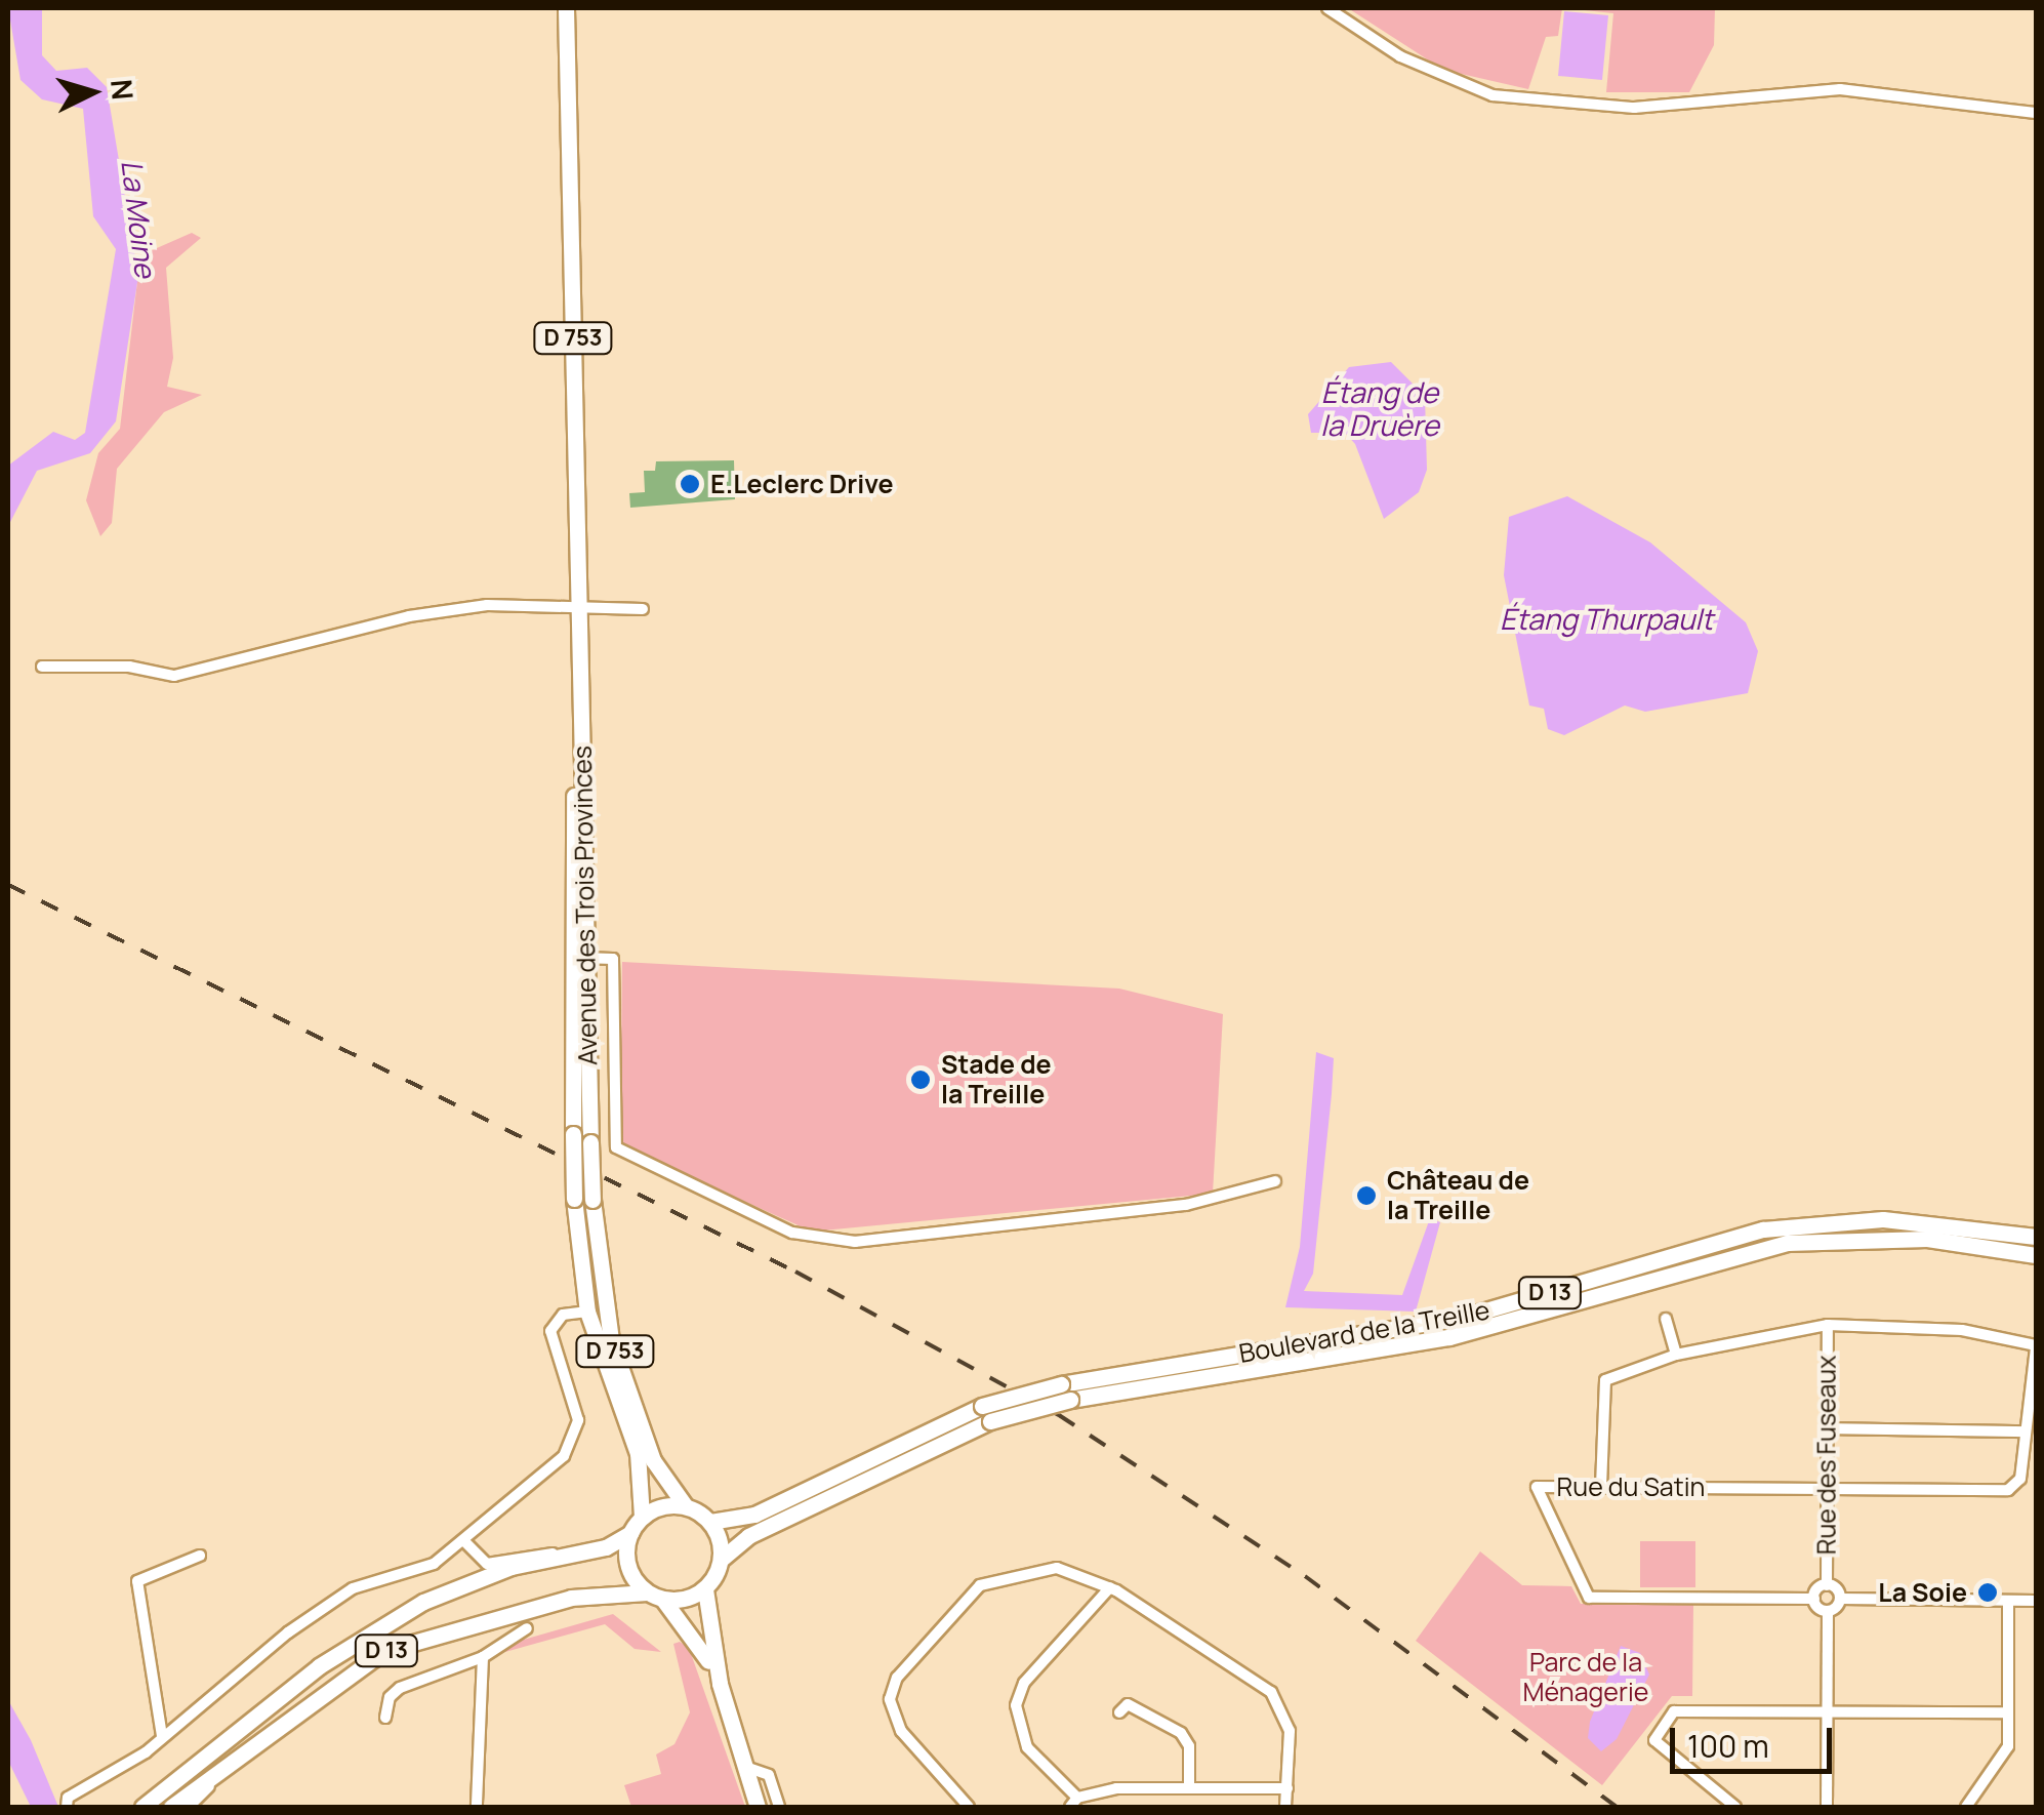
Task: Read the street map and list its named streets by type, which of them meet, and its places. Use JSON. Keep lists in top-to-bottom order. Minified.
{"streets":{"main road":["D 753","Avenue des Trois Provinces","D 13","Boulevard de la Treille"],"street":["Rue des Fuseaux","Rue du Satin"]},"crossings":[["D 753","Avenue des Trois Provinces"],["D 753","D 13"],["D 753","Boulevard de la Treille"],["Avenue des Trois Provinces","D 13"],["Avenue des Trois Provinces","Boulevard de la Treille"],["D 13","Boulevard de la Treille"],["Rue des Fuseaux","Rue du Satin"]],"water":["La Moine","Étang de la Druère","Étang Thurpault"],"parks":["Parc de la Ménagerie"],"places":["E.Leclerc Drive","Stade de la Treille","Château de la Treille","La Soie"],"scale_bar":"100 m","north":"right"}
